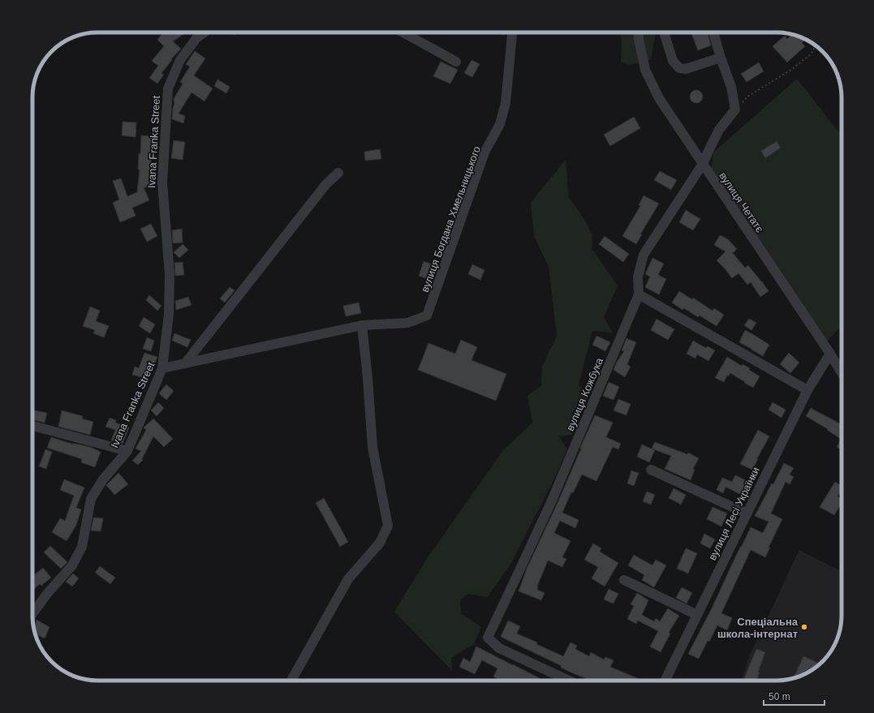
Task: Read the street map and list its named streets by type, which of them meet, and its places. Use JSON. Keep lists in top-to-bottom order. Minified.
{"streets":{"street":["Ivana Franka Street","вулиця Четатє","вулиця Богдана Хмельницького","вулиця Кожбука","вулиця Лесі Українки"]},"crossings":[["Ivana Franka Street","вулиця Богдана Хмельницького"],["вулиця Четатє","вулиця Кожбука"],["вулиця Четатє","вулиця Лесі Українки"]],"places":["Спеціальна школа-інтернат"],"scale_bar":"50 m"}
